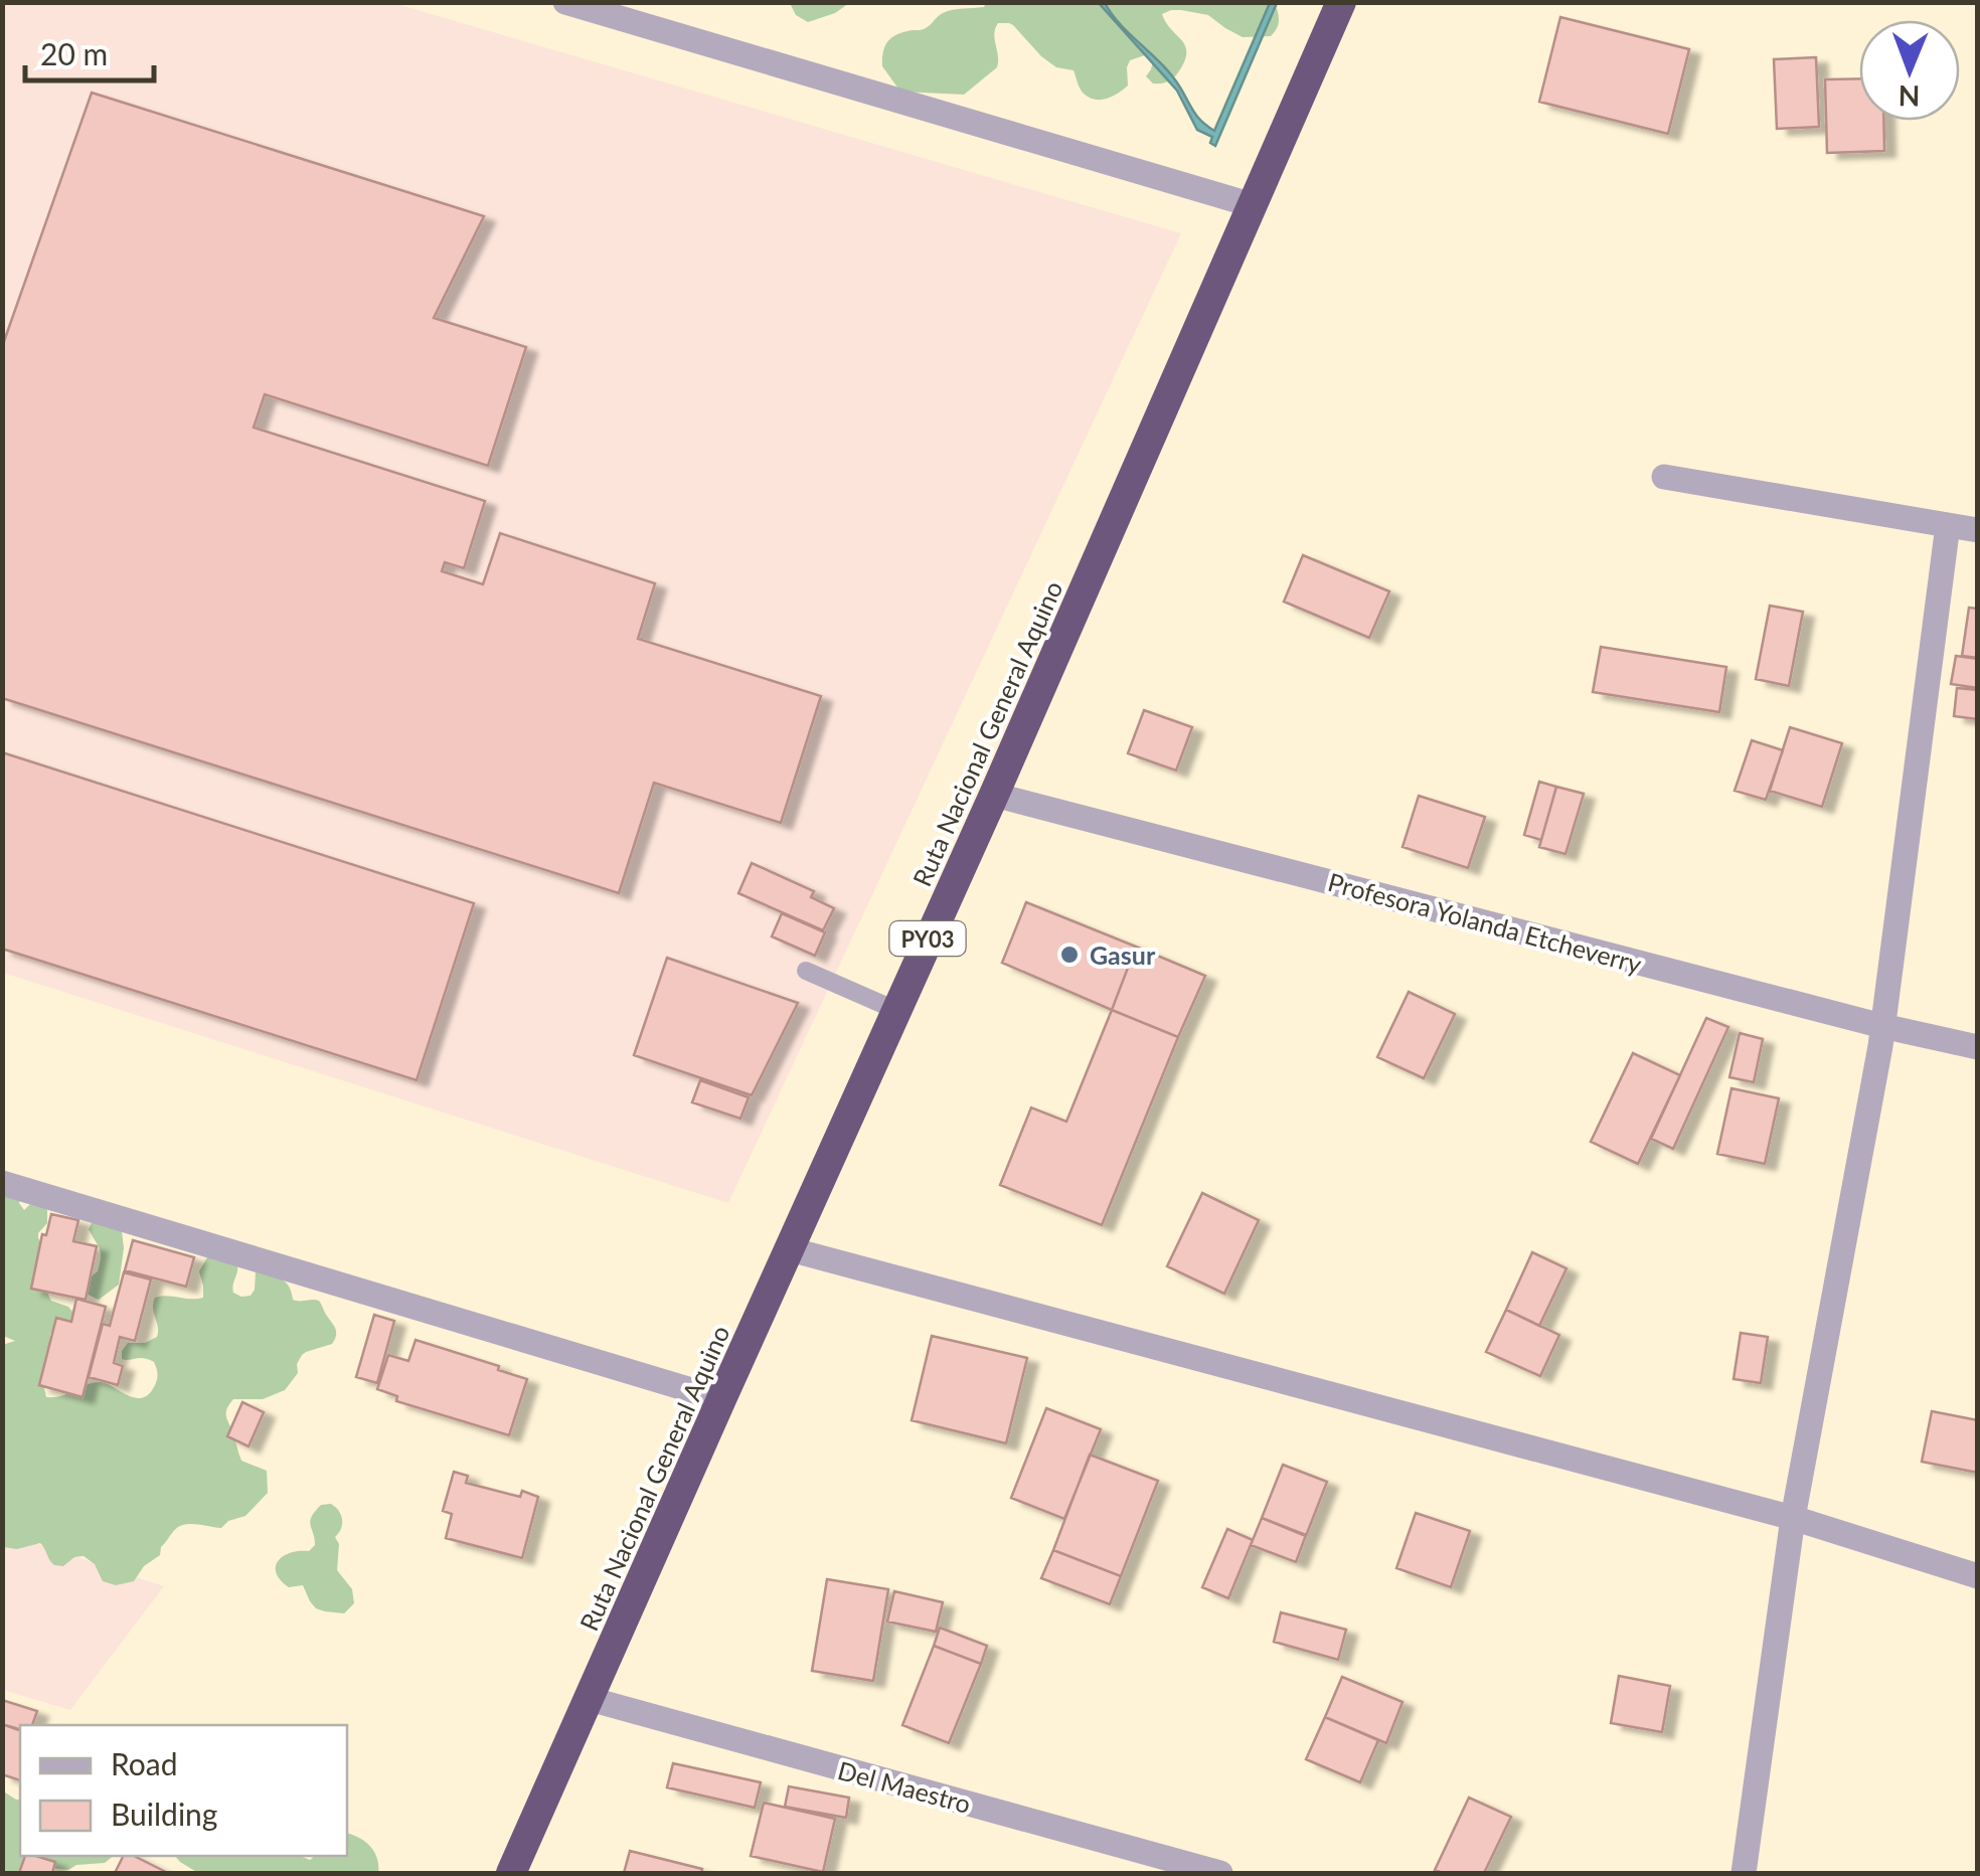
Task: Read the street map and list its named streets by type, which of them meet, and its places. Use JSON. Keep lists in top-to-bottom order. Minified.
{"streets":{"highway":["Ruta Nacional General Aquino","PY03"],"street":["Profesora Yolanda Etcheverry","Del Maestro"]},"crossings":[["Ruta Nacional General Aquino","Profesora Yolanda Etcheverry"],["Ruta Nacional General Aquino","Del Maestro"]],"places":["Gasur"],"legend":["Road","Building"],"scale_bar":"20 m","north":"bottom"}
